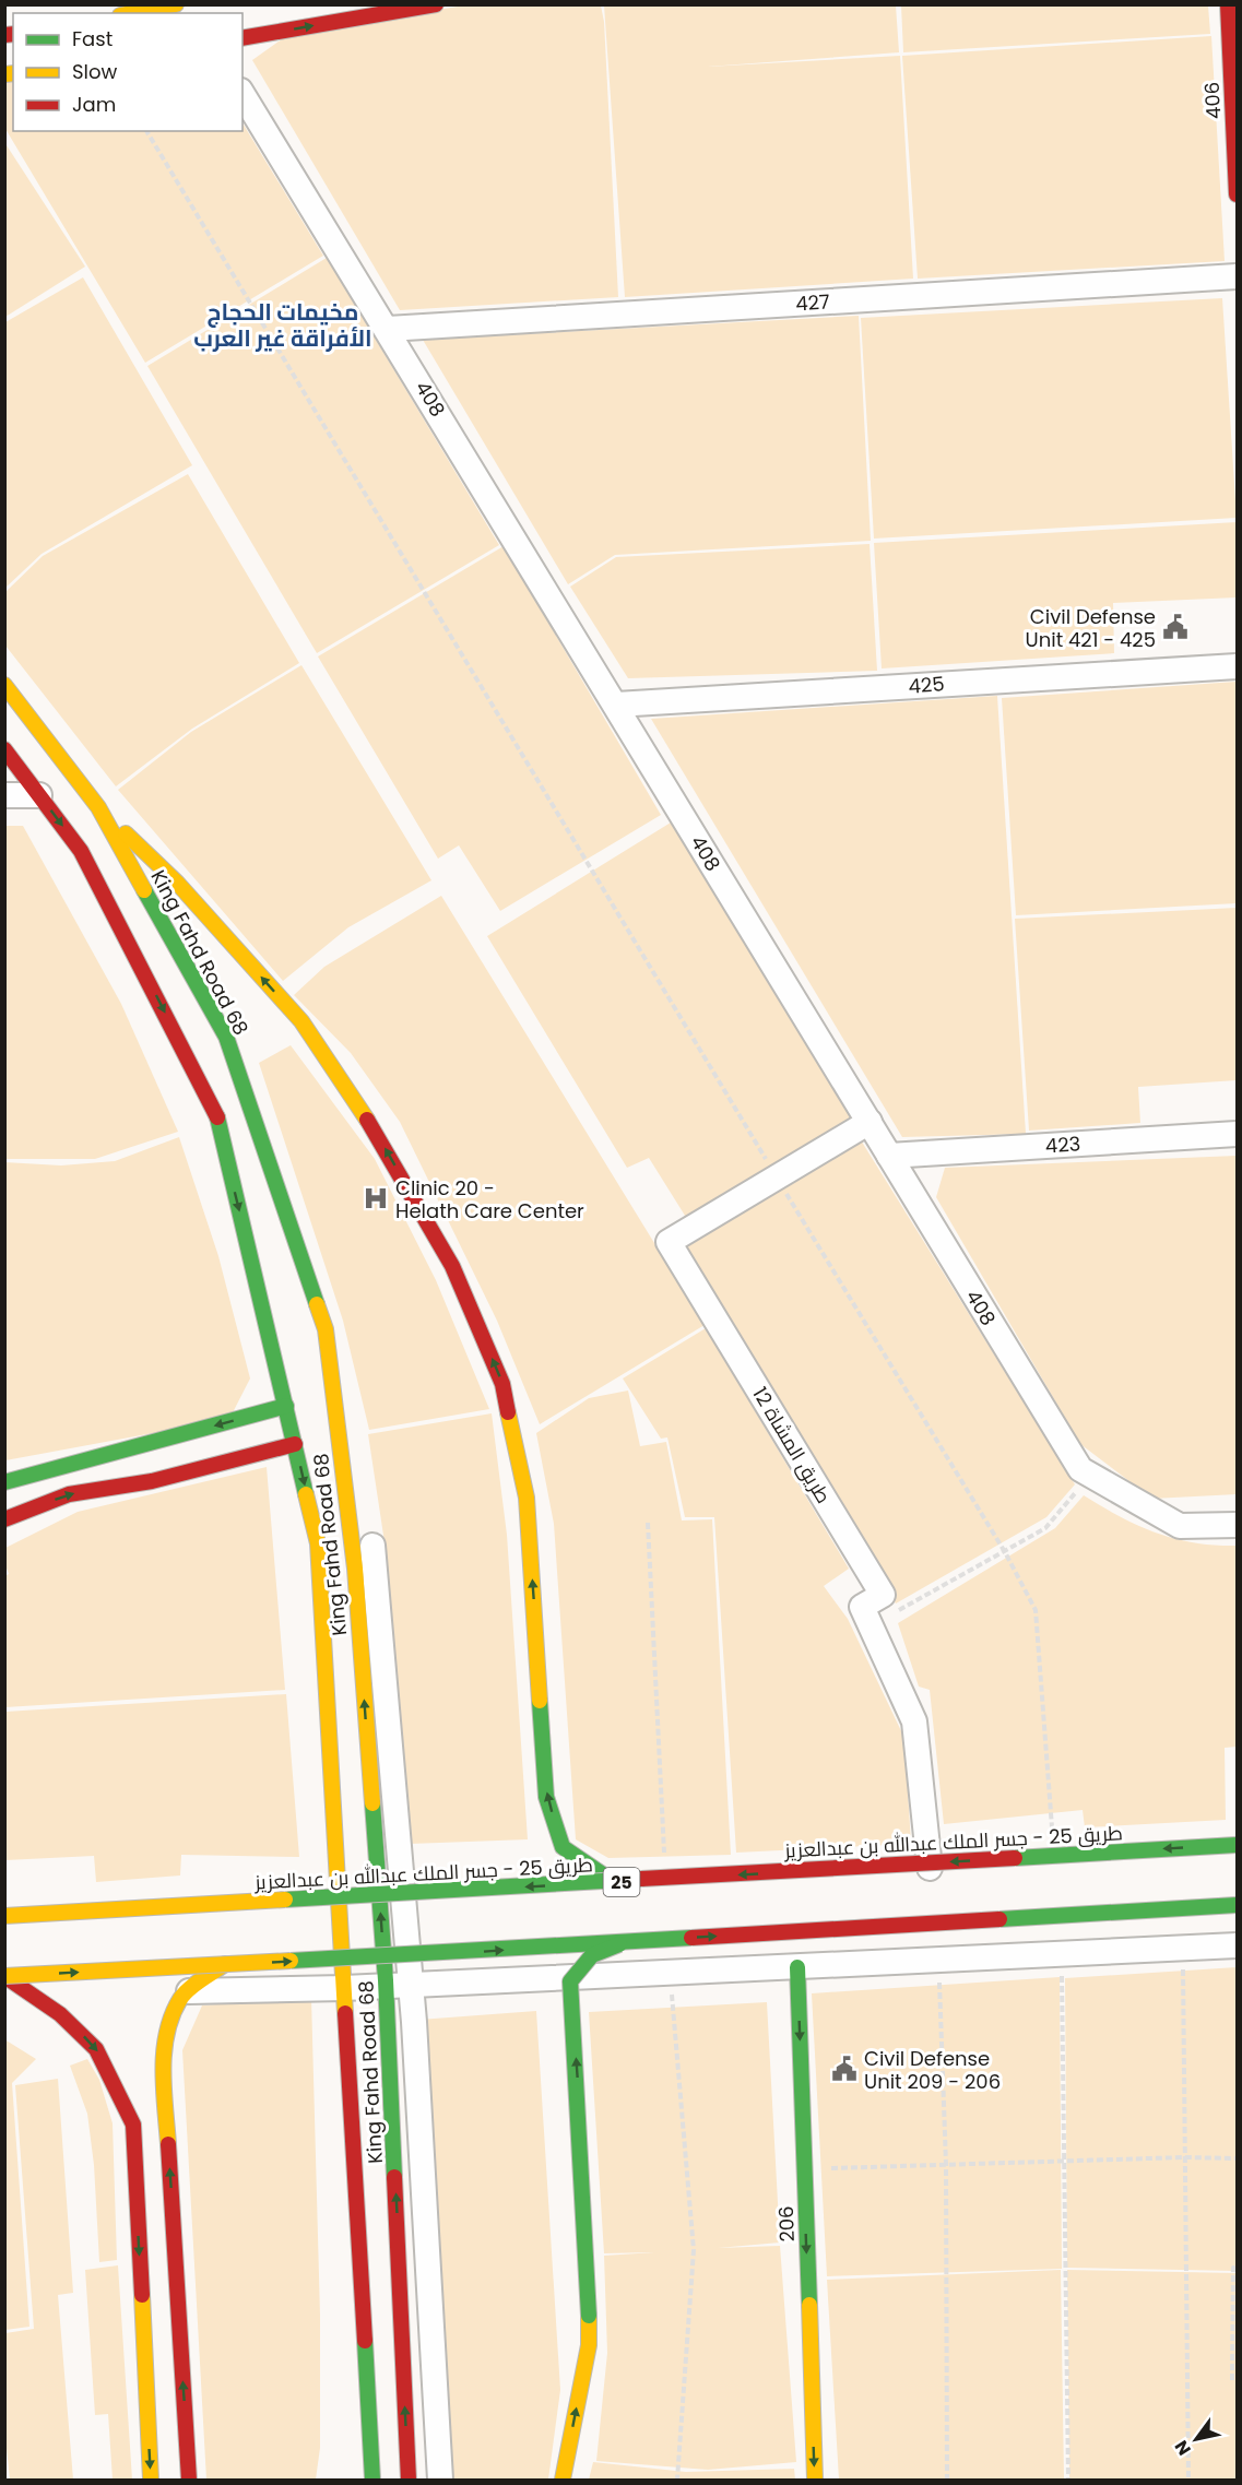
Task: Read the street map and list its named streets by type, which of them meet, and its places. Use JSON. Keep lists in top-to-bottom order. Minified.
{"streets":{"main road":["406","King Fahd Road 68","طريق 25 - جسر الملك عبدالله بن عبدالعزيز","25","206"],"street":["427","408","425","423","طريق المشاة 12"]},"crossings":[["427","408"],["408","425"],["408","423"],["408","طريق المشاة 12"]],"one_way":["206"],"districts":["مخيمات الحجاج الأفراقة غير العرب"],"places":{"public building":["Civil Defense Unit 421 - 425","Civil Defense Unit 209 - 206"],"hospital":["Clinic 20 - Helath Care Center"]},"legend":["Fast","Slow","Jam"],"north":"bottom left"}
